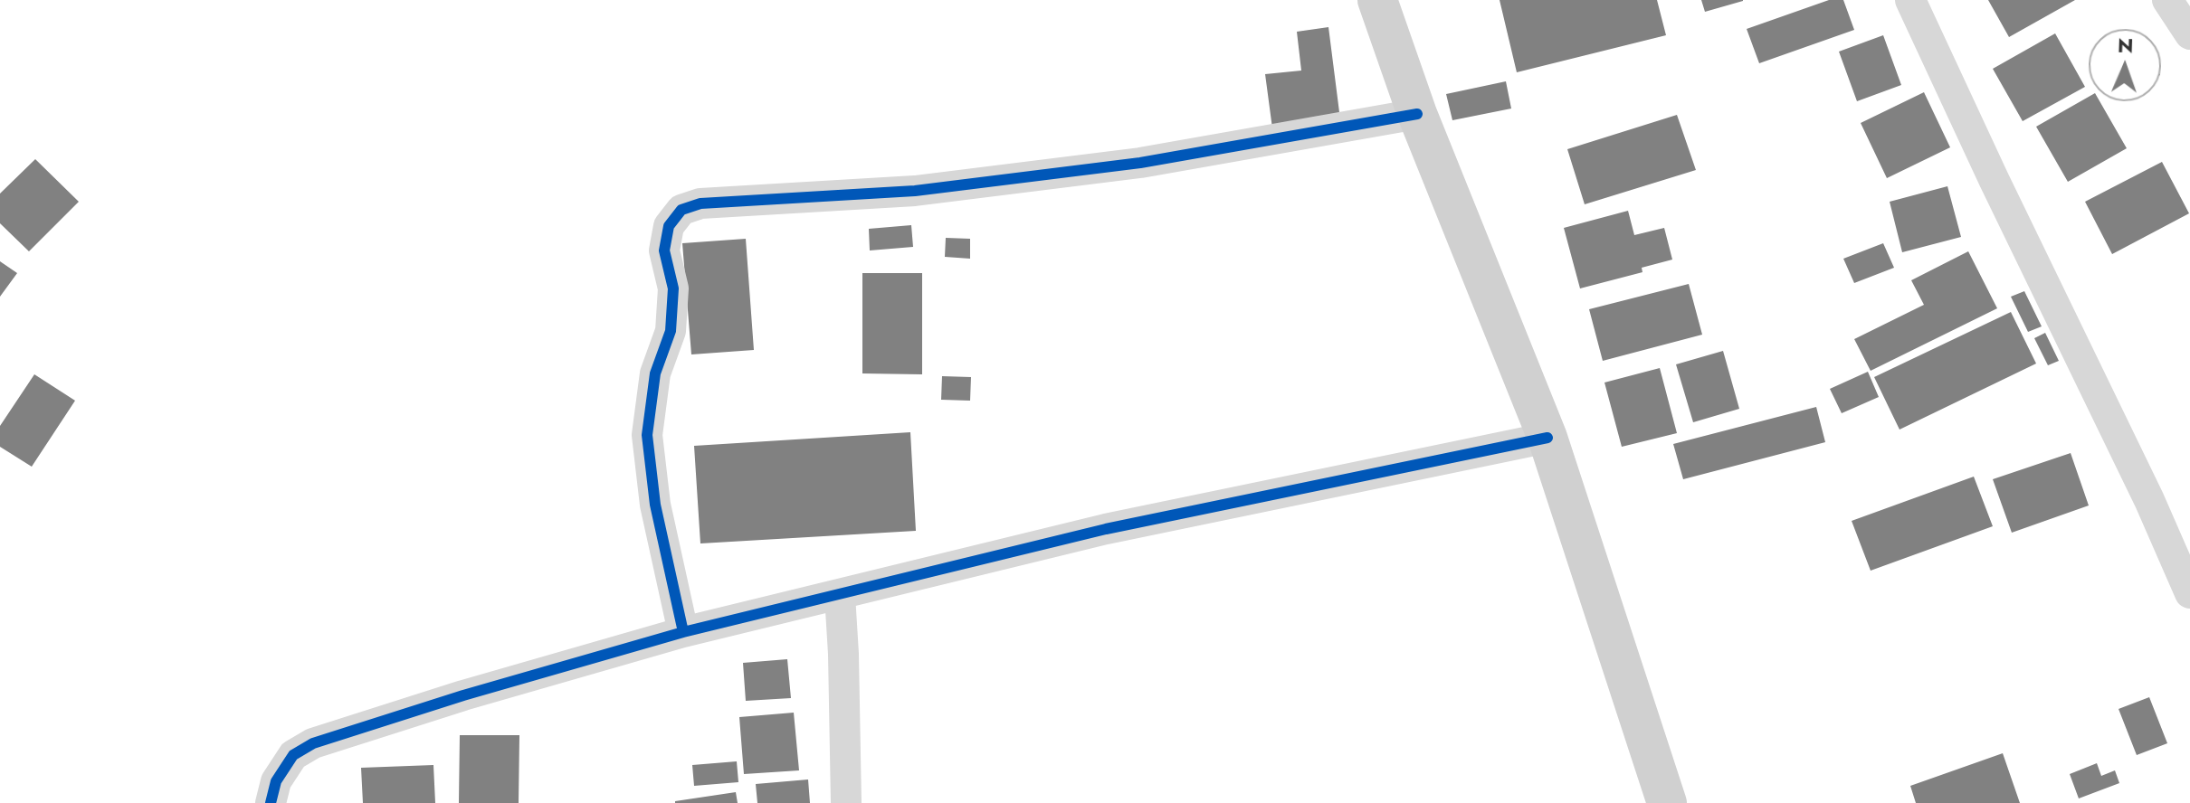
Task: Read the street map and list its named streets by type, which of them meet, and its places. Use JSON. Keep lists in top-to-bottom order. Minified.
{"north":"top"}
